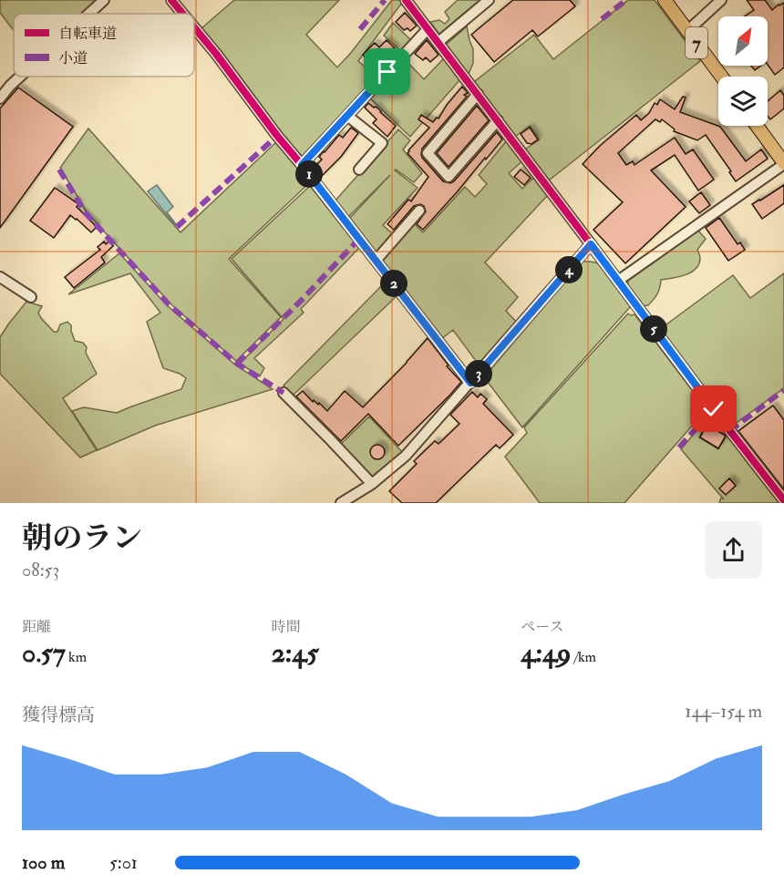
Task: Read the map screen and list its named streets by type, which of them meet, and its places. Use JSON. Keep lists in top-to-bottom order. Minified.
{"streets":{"main road":["7"]},"legend":["自転車道","小道"],"north":"top right","page":{"pins":["1","4","2","5","3"],"heading":["朝のラン","08:53"],"stats":[["距離","0.57 km"],["時間","2:45"],["ペース","4:49 /km"]],"chart":["獲得標高","144–154 m"],"list":[{"name":"100 m","note":"5:01"}]}}
